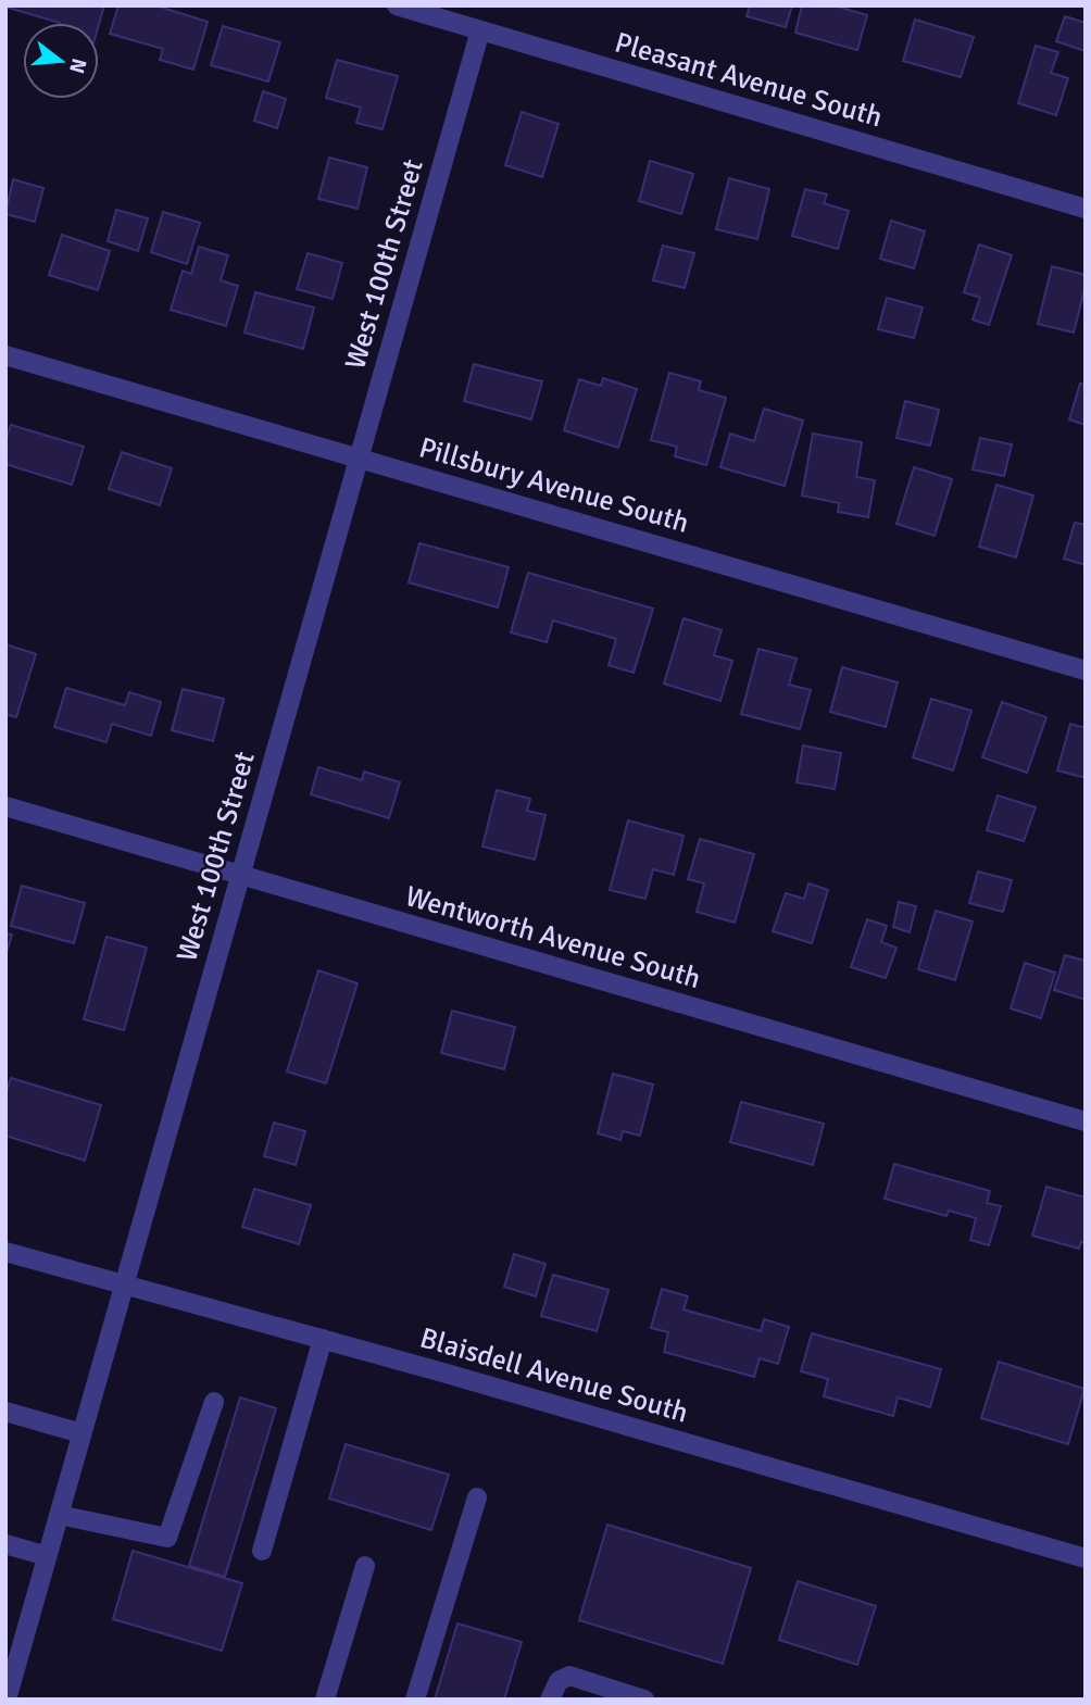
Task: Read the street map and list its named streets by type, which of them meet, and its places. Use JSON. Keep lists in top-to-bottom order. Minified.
{"streets":{"street":["Pleasant Avenue South","West 100th Street","Pillsbury Avenue South","Wentworth Avenue South","Blaisdell Avenue South"]},"crossings":[["Pleasant Avenue South","West 100th Street"],["West 100th Street","Pillsbury Avenue South"],["West 100th Street","Wentworth Avenue South"],["West 100th Street","Blaisdell Avenue South"]],"north":"right"}
